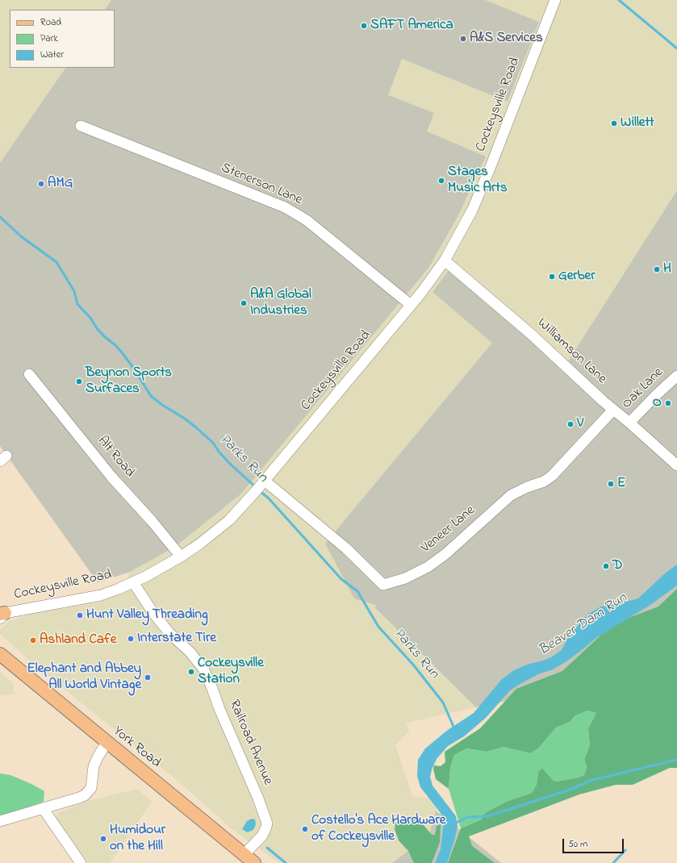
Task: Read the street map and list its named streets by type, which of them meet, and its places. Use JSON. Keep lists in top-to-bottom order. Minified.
{"streets":{"main road":["York Road"],"street":["Cockeysville Road","Stenerson Lane","Williamson Lane","Oak Lane","Alt Road","Veneer Lane","Railroad Avenue"]},"crossings":[["Cockeysville Road","Stenerson Lane"],["Cockeysville Road","Williamson Lane"],["Cockeysville Road","Alt Road"],["Cockeysville Road","Veneer Lane"],["Cockeysville Road","Railroad Avenue"],["Williamson Lane","Oak Lane"],["Williamson Lane","Veneer Lane"],["Railroad Avenue","York Road"]],"water":["Parks Run","Beaver Dam Run"],"places":["SAFT America","A&S Services","Willett","Stages Music Arts","AMG","H","Gerber","A&A Global Industries","Beynon Sports Surfaces","O","V","E","D","Hunt Valley Threading","Interstate Tire","Ashland Cafe","Cockeysville Station","Elephant and Abbey All World Vintage","Costello's Ace Hardware of Cockeysville","Humidour on the Hill"],"legend":["Road","Park","Water"],"scale_bar":"50 m"}
